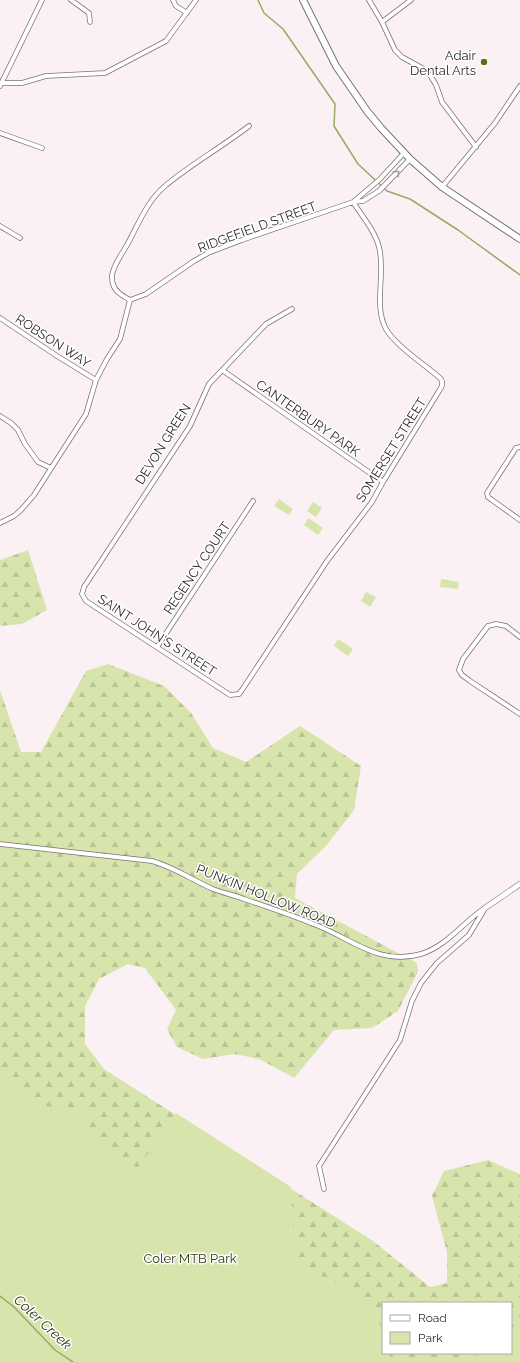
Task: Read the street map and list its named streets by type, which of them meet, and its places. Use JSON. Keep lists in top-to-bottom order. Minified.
{"streets":{"street":["RIDGEFIELD STREET","ROBSON WAY","CANTERBURY PARK","DEVON GREEN","SOMERSET STREET","REGENCY COURT","SAINT JOHN'S STREET","PUNKIN HOLLOW ROAD"]},"crossings":[["RIDGEFIELD STREET","SOMERSET STREET"],["CANTERBURY PARK","DEVON GREEN"],["CANTERBURY PARK","SOMERSET STREET"],["DEVON GREEN","SAINT JOHN'S STREET"],["SOMERSET STREET","SAINT JOHN'S STREET"],["REGENCY COURT","SAINT JOHN'S STREET"]],"water":["Coler Creek"],"parks":["Coler MTB Park"],"places":["Adair Dental Arts"],"legend":["Road","Park"]}
